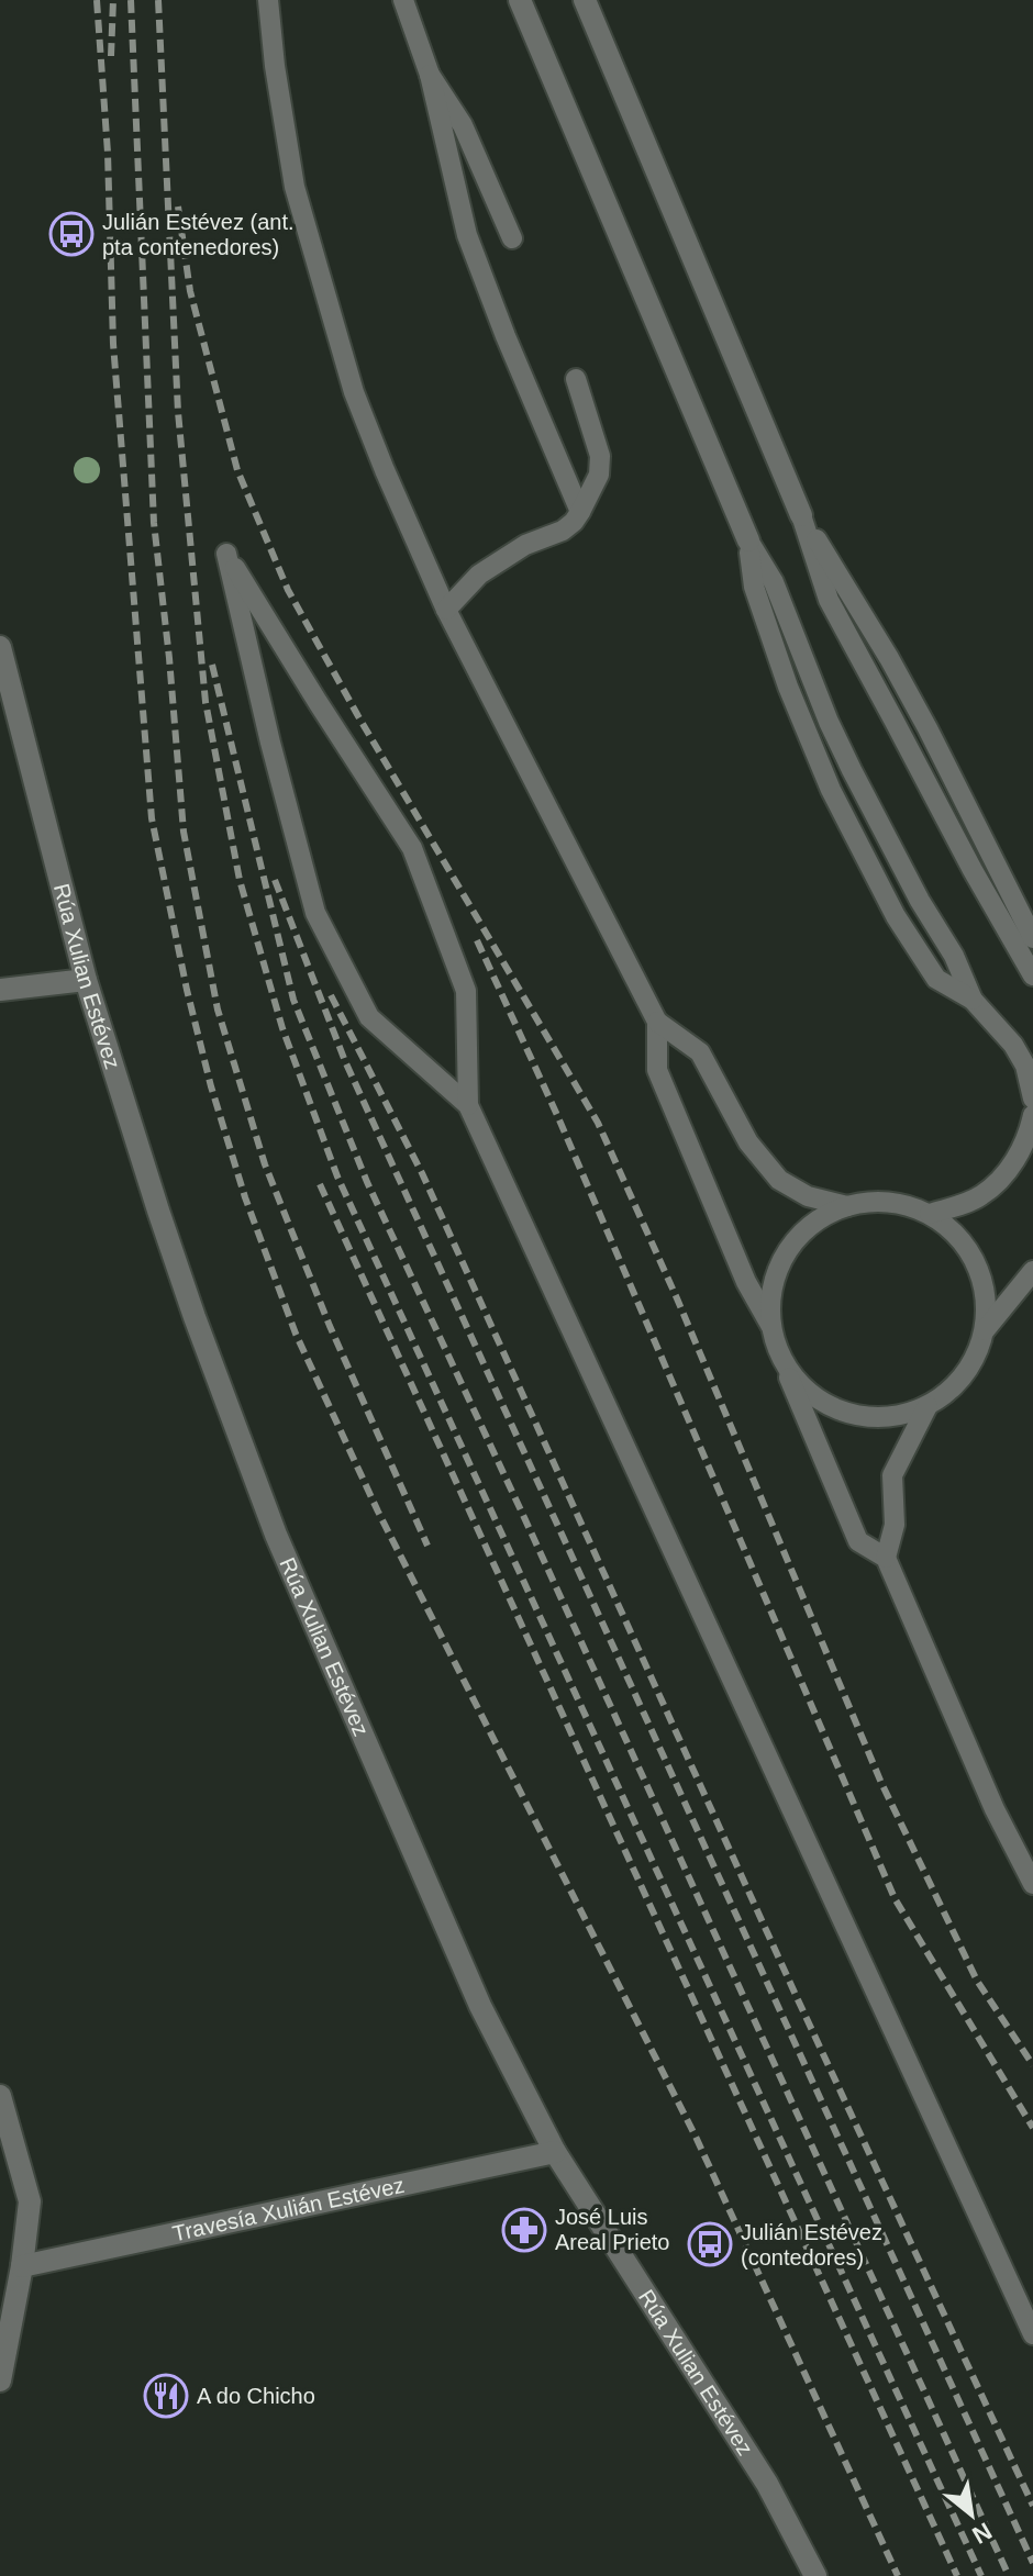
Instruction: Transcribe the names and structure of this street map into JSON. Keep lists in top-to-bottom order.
{
  "streets": {
    "street": ["Rúa Xulian Estévez", "Travesía Xulián Estévez"]
  },
  "crossings": [
    ["Rúa Xulian Estévez", "Travesía Xulián Estévez"]
  ],
  "places": {
    "bus stop": ["Julián Estévez (ant. pta contenedores)", "Julián Estévez (contedores)"],
    "pharmacy": ["José Luis Areal Prieto"],
    "restaurant": ["A do Chicho"]
  },
  "north": "bottom right"
}
